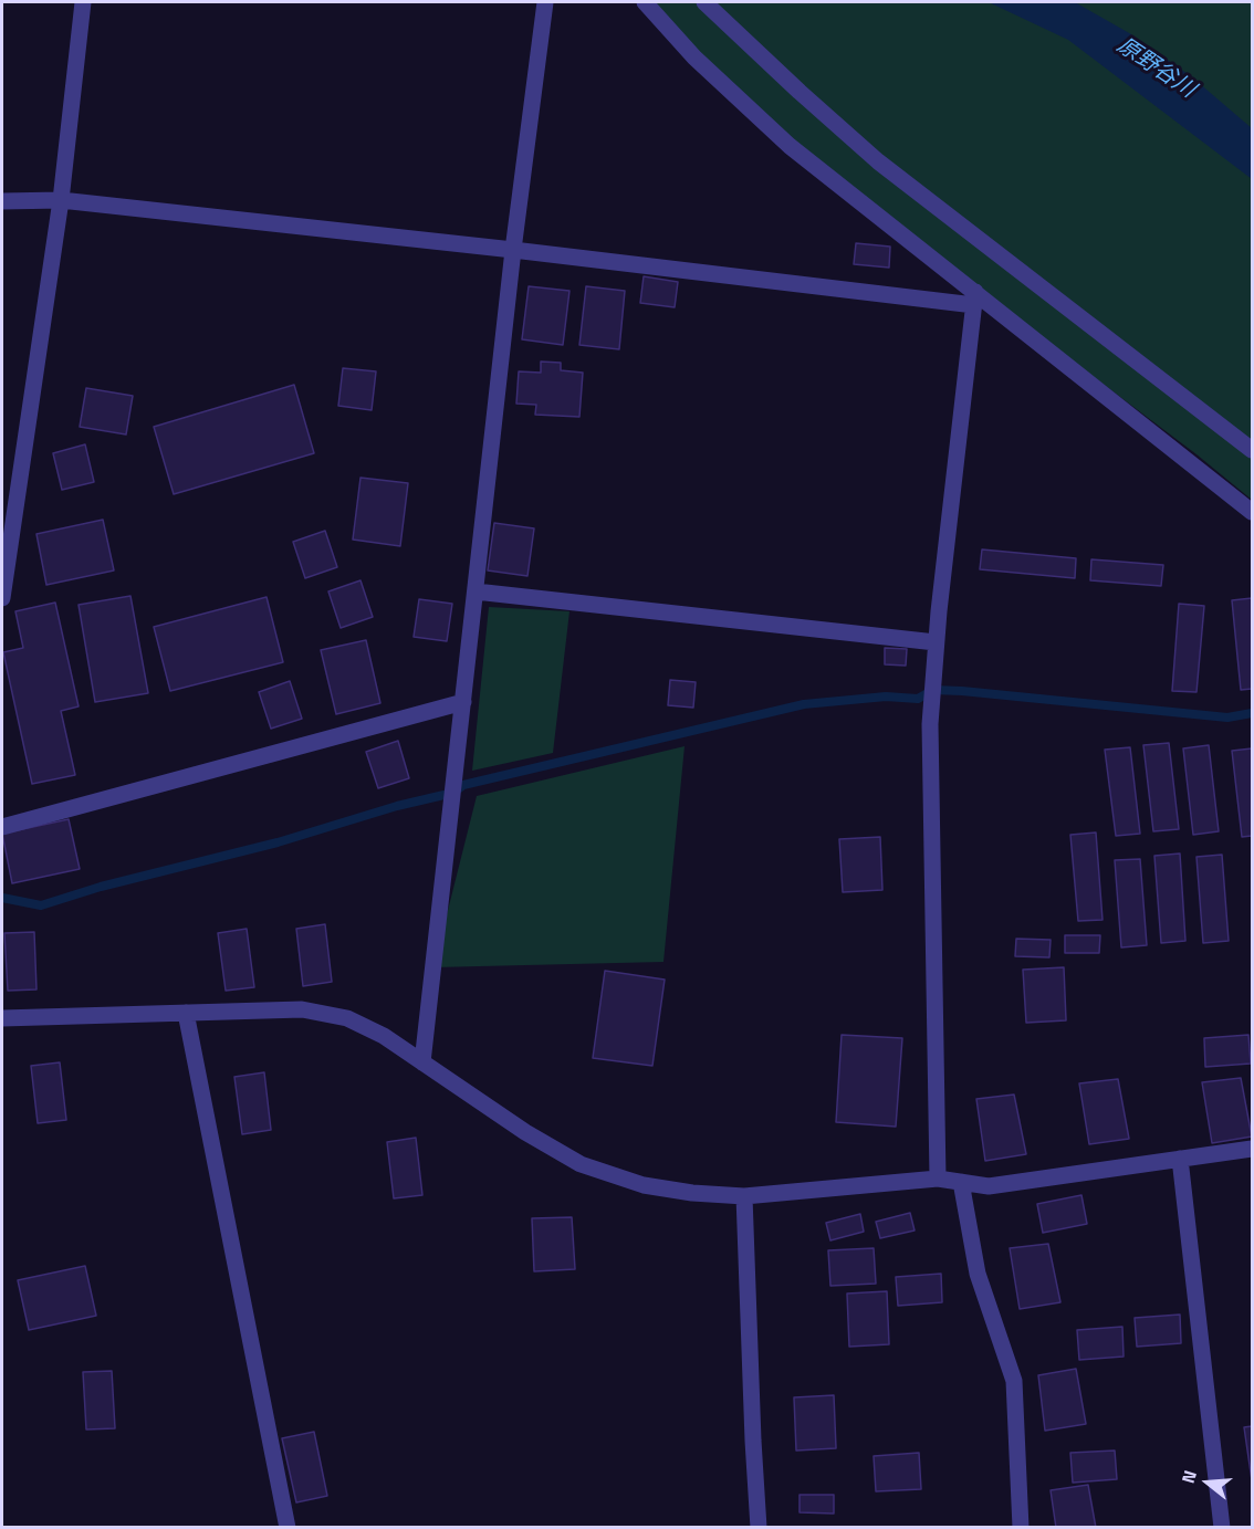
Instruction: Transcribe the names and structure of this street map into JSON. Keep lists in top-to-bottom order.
{
  "water": ["原野谷川"],
  "north": "left"
}
